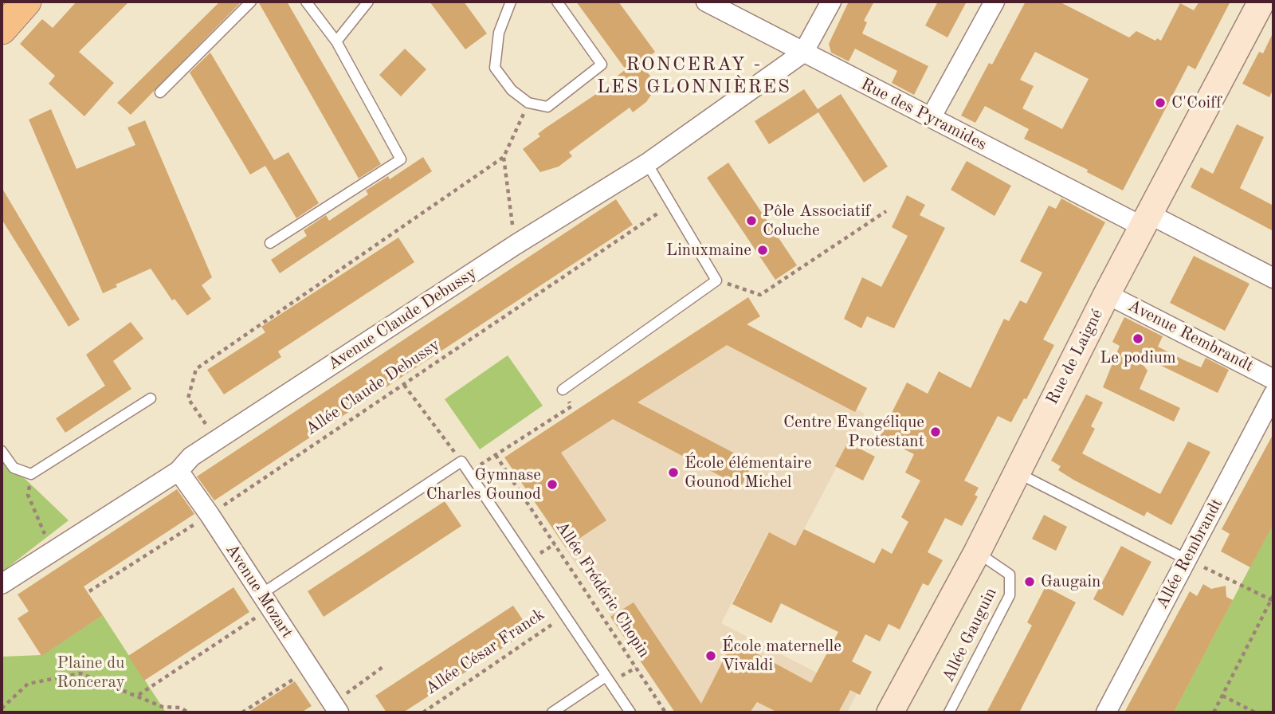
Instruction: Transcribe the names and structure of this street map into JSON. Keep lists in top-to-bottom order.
{
  "streets": {
    "street": [
      "Rue des Pyramides",
      "Avenue Claude Debussy",
      "Avenue Rembrandt",
      "Rue de Laigné",
      "Allée Rembrandt",
      "Avenue Mozart"
    ],
    "lane": ["Allée Gauguin"],
    "path": ["Allée Claude Debussy", "Allée Frédéric Chopin", "Allée César Franck"]
  },
  "crossings": [
    ["Rue des Pyramides", "Avenue Claude Debussy"],
    ["Rue des Pyramides", "Rue de Laigné"],
    ["Avenue Claude Debussy", "Avenue Mozart"],
    ["Avenue Rembrandt", "Rue de Laigné"],
    ["Rue de Laigné", "Allée Gauguin"],
    ["Allée Claude Debussy", "Avenue Mozart"]
  ],
  "districts": ["RONCERAY - LES GLONNIÈRES"],
  "parks": ["Plaine du Ronceray"],
  "places": [
    "C'Coiff",
    "Pôle Associatif Coluche",
    "Linuxmaine",
    "Le podium",
    "Centre Evangélique Protestant",
    "École élémentaire Gounod Michel",
    "Gymnase Charles Gounod",
    "Gaugain",
    "École maternelle Vivaldi"
  ]
}
